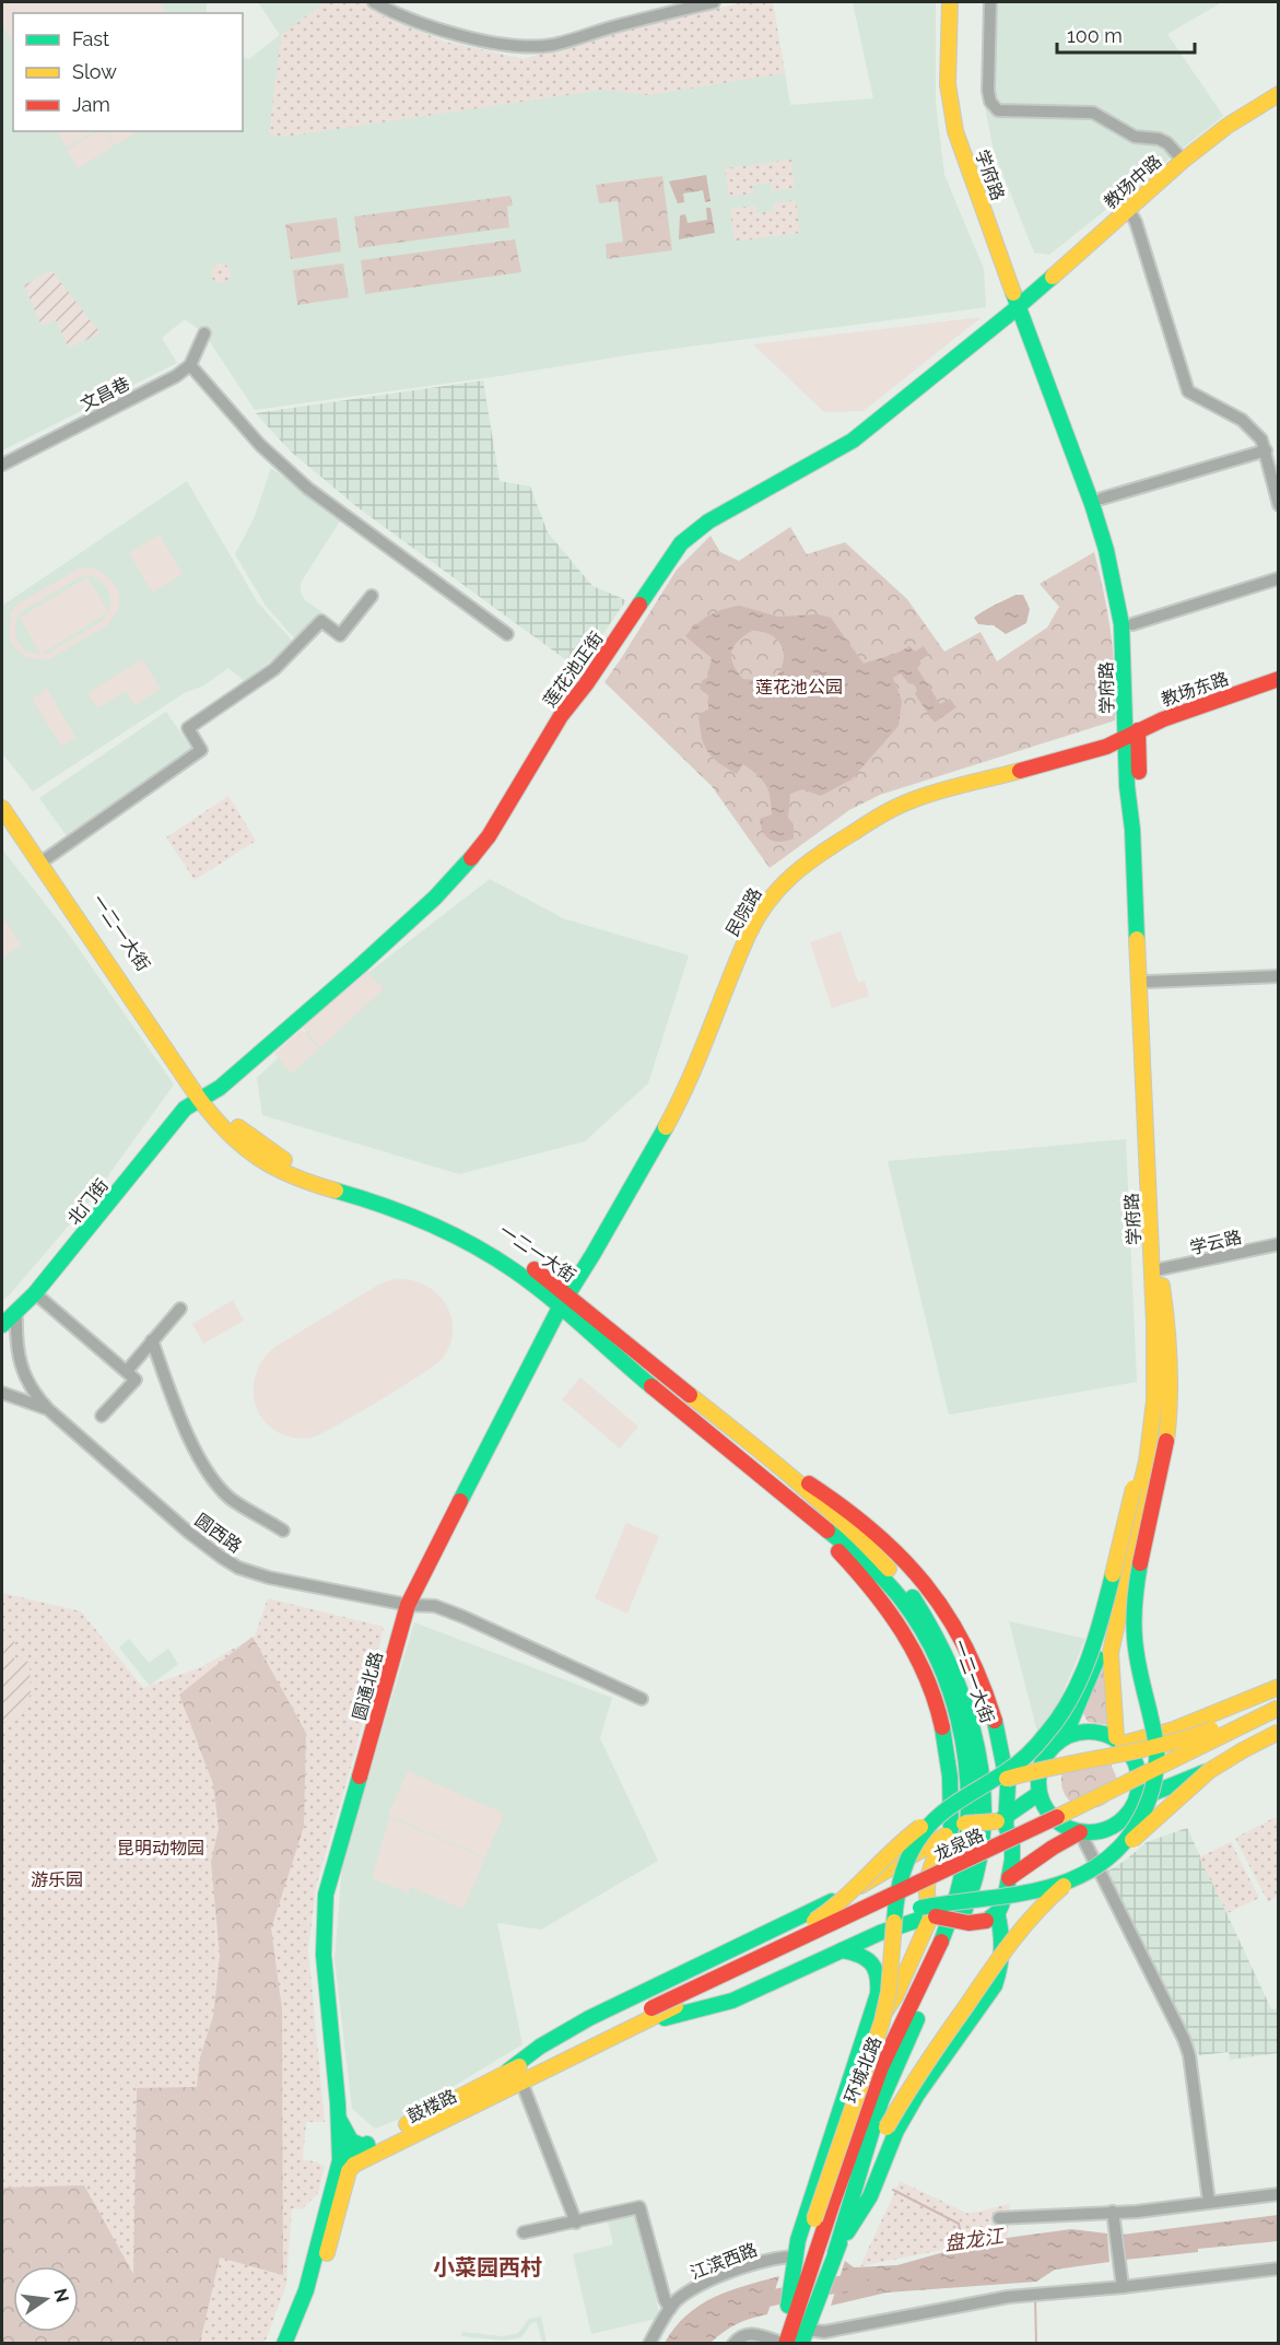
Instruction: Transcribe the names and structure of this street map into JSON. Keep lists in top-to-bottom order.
{
  "streets": {
    "main road": [
      "学府路",
      "教场中路",
      "莲花池正街",
      "教场东路",
      "民院路",
      "一二一大街",
      "北门街",
      "圆通北路",
      "龙泉路",
      "环城北路",
      "鼓楼路"
    ],
    "street": [
      "文昌巷",
      "学云路",
      "圆西路",
      "江滨西路"
    ]
  },
  "crossings": [
    ["学府路", "教场中路"],
    ["学府路", "莲花池正街"],
    ["学府路", "教场东路"],
    ["学府路", "民院路"],
    ["学府路", "学云路"],
    ["教场中路", "莲花池正街"],
    ["莲花池正街", "一二一大街"],
    ["莲花池正街", "北门街"],
    ["教场东路", "民院路"],
    ["民院路", "一二一大街"],
    ["民院路", "圆通北路"],
    ["一二一大街", "北门街"],
    ["一二一大街", "圆通北路"],
    ["一二一大街", "环城北路"],
    ["北门街", "圆西路"],
    ["圆西路", "圆通北路"],
    ["圆通北路", "鼓楼路"],
    ["龙泉路", "鼓楼路"]
  ],
  "districts": ["小菜园西村"],
  "water": ["盘龙江"],
  "parks": ["莲花池公园", "昆明动物园", "游乐园"],
  "legend": ["Fast", "Slow", "Jam"],
  "scale_bar": "100 m",
  "north": "right"
}
